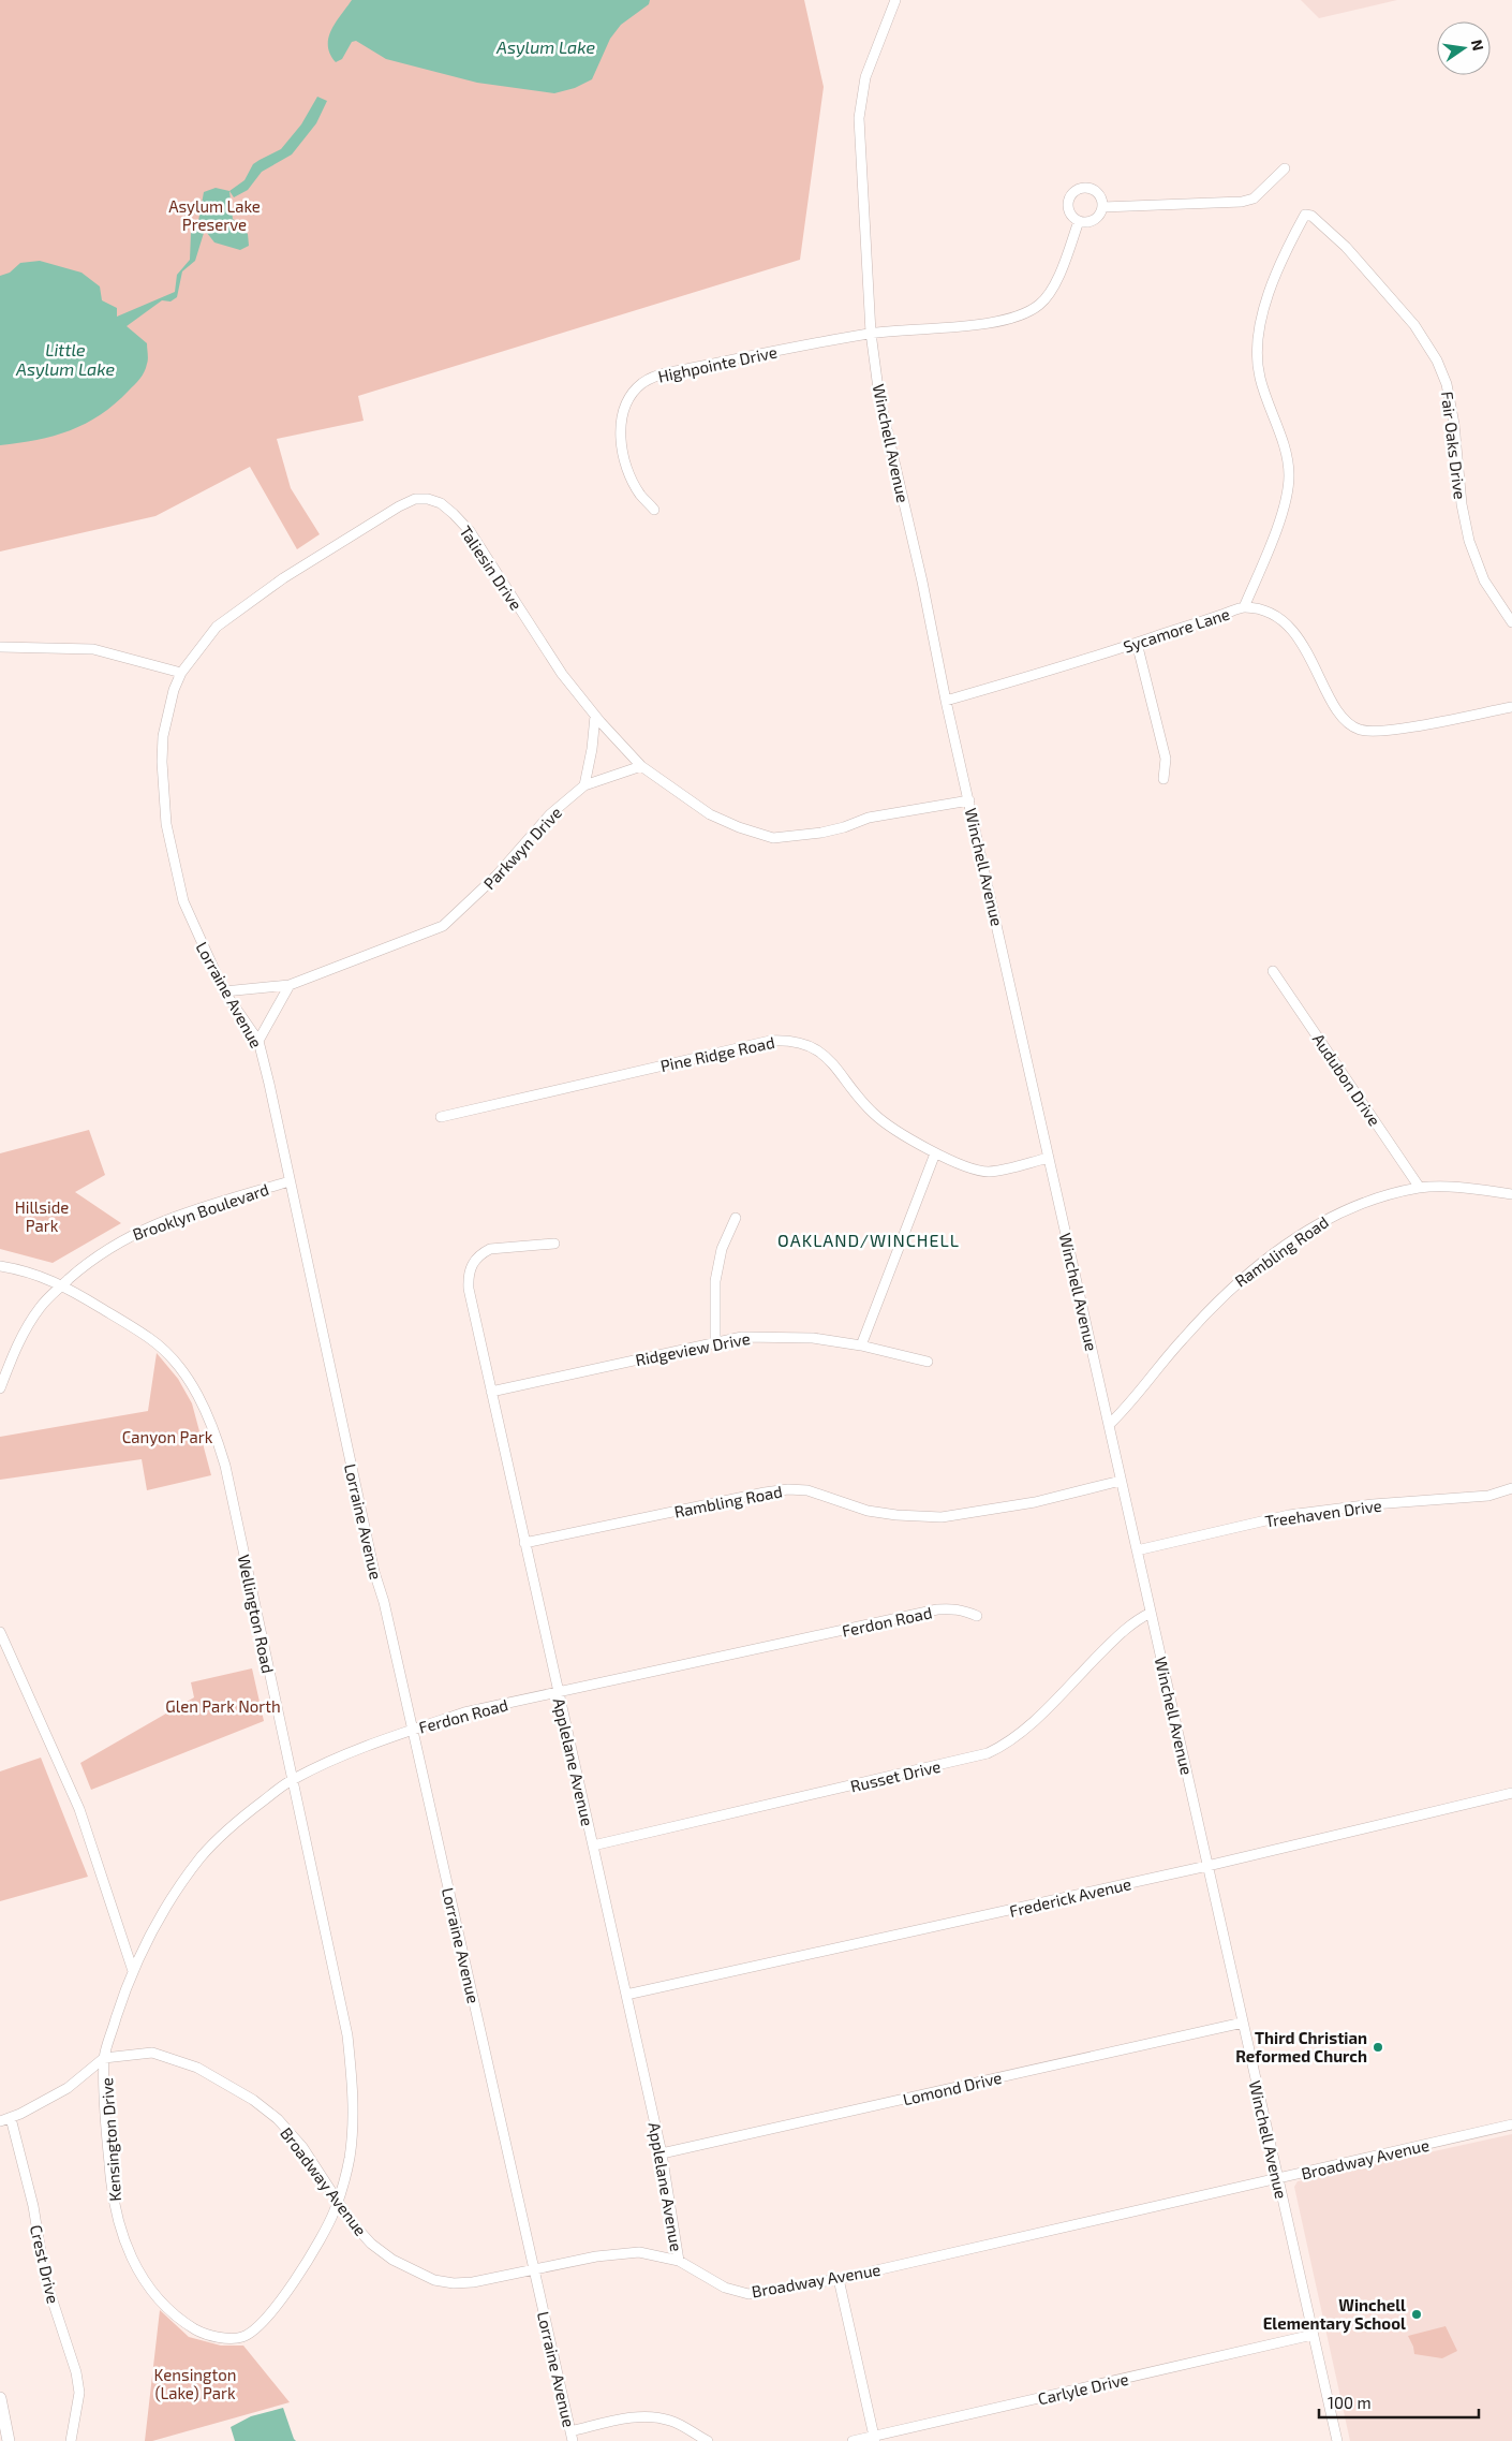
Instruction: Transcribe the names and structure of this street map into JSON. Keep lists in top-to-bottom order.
{
  "streets": {
    "street": [
      "Highpointe Drive",
      "Winchell Avenue",
      "Fair Oaks Drive",
      "Taliesin Drive",
      "Sycamore Lane",
      "Parkwyn Drive",
      "Lorraine Avenue",
      "Pine Ridge Road",
      "Audubon Drive",
      "Brooklyn Boulevard",
      "Rambling Road",
      "Ridgeview Drive",
      "Treehaven Drive",
      "Wellington Road",
      "Ferdon Road",
      "Applelane Avenue",
      "Russet Drive",
      "Frederick Avenue",
      "Lomond Drive",
      "Kensington Drive",
      "Broadway Avenue",
      "Crest Drive",
      "Carlyle Drive"
    ]
  },
  "crossings": [
    ["Highpointe Drive", "Winchell Avenue"],
    ["Winchell Avenue", "Sycamore Lane"],
    ["Winchell Avenue", "Pine Ridge Road"],
    ["Winchell Avenue", "Rambling Road"],
    ["Winchell Avenue", "Treehaven Drive"],
    ["Winchell Avenue", "Russet Drive"],
    ["Winchell Avenue", "Frederick Avenue"],
    ["Winchell Avenue", "Lomond Drive"],
    ["Winchell Avenue", "Broadway Avenue"],
    ["Winchell Avenue", "Carlyle Drive"],
    ["Fair Oaks Drive", "Sycamore Lane"],
    ["Taliesin Drive", "Parkwyn Drive"],
    ["Taliesin Drive", "Lorraine Avenue"],
    ["Parkwyn Drive", "Lorraine Avenue"],
    ["Lorraine Avenue", "Brooklyn Boulevard"],
    ["Lorraine Avenue", "Ferdon Road"],
    ["Lorraine Avenue", "Broadway Avenue"],
    ["Audubon Drive", "Rambling Road"],
    ["Brooklyn Boulevard", "Wellington Road"],
    ["Rambling Road", "Applelane Avenue"],
    ["Ridgeview Drive", "Applelane Avenue"],
    ["Wellington Road", "Ferdon Road"],
    ["Wellington Road", "Kensington Drive"],
    ["Wellington Road", "Broadway Avenue"],
    ["Ferdon Road", "Applelane Avenue"],
    ["Ferdon Road", "Kensington Drive"],
    ["Ferdon Road", "Broadway Avenue"],
    ["Applelane Avenue", "Russet Drive"],
    ["Applelane Avenue", "Frederick Avenue"],
    ["Applelane Avenue", "Lomond Drive"],
    ["Applelane Avenue", "Broadway Avenue"],
    ["Kensington Drive", "Broadway Avenue"]
  ],
  "districts": ["OAKLAND/WINCHELL"],
  "water": ["Asylum Lake", "Little Asylum Lake"],
  "parks": [
    "Asylum Lake Preserve",
    "Hillside Park",
    "Canyon Park",
    "Glen Park North",
    "Kensington (Lake) Park"
  ],
  "places": ["Third Christian Reformed Church", "Winchell Elementary School"],
  "scale_bar": "100 m",
  "north": "right"
}
